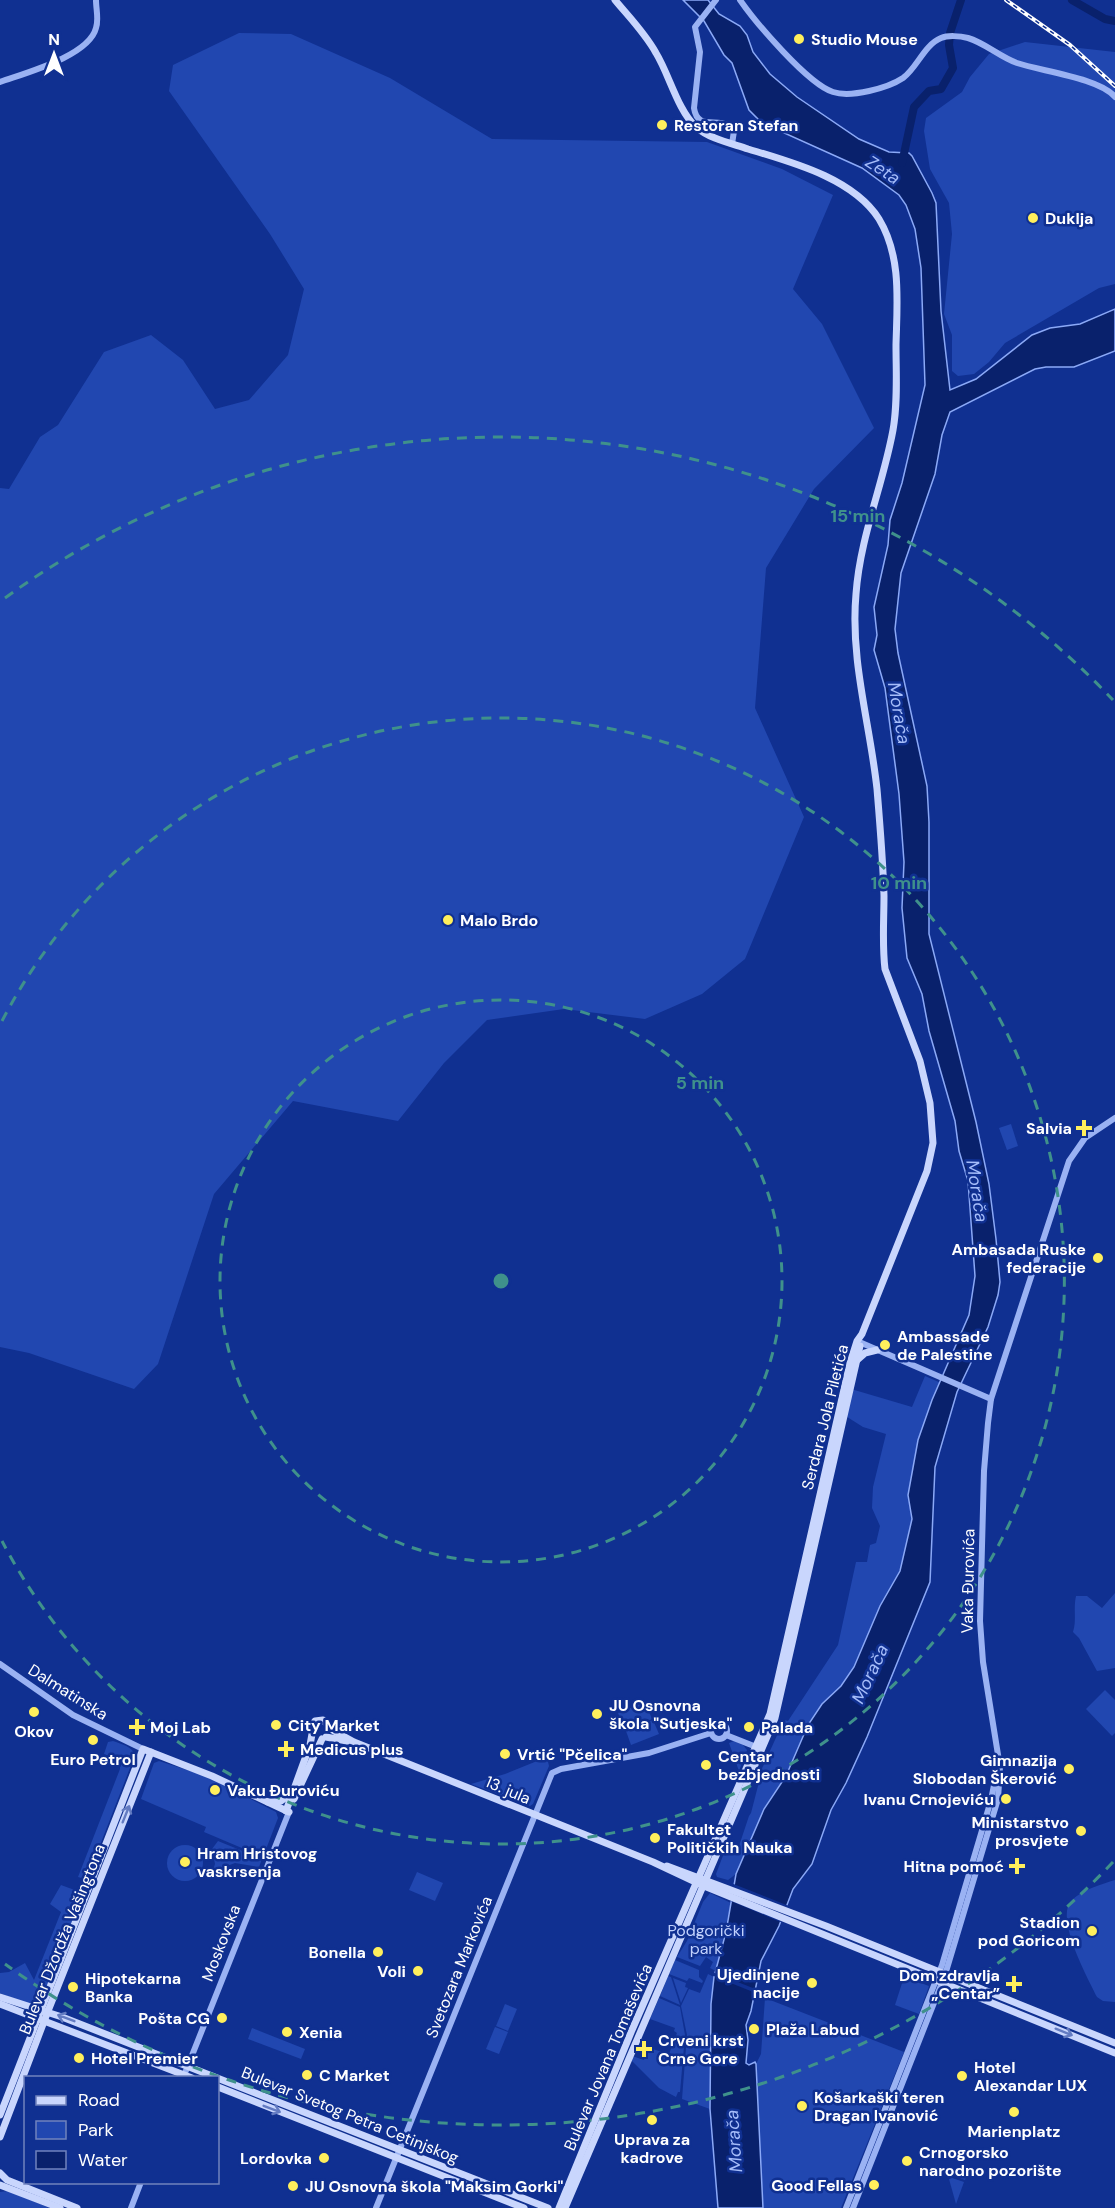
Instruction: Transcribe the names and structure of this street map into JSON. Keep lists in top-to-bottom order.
{
  "streets": {
    "main road": [
      "Serdara Jola Piletića",
      "Dalmatinska",
      "13. jula",
      "Bulevar Džordža Vašingtona",
      "Moskovska",
      "Bulevar Jovana Tomaševića",
      "Bulevar Svetog Petra Cetinjskog"
    ],
    "street": ["Vaka Đurovića", "Svetozara Markovića"]
  },
  "crossings": [
    ["Serdara Jola Piletića", "13. jula"],
    ["Serdara Jola Piletića", "Bulevar Jovana Tomaševića"],
    ["Vaka Đurovića", "13. jula"],
    ["Dalmatinska", "Bulevar Džordža Vašingtona"],
    ["Dalmatinska", "Moskovska"],
    ["13. jula", "Svetozara Markovića"],
    ["13. jula", "Bulevar Jovana Tomaševića"],
    ["Bulevar Džordža Vašingtona", "Bulevar Svetog Petra Cetinjskog"],
    ["Moskovska", "Bulevar Svetog Petra Cetinjskog"],
    ["Svetozara Markovića", "Bulevar Svetog Petra Cetinjskog"]
  ],
  "water": ["Zeta", "Morača"],
  "parks": ["Podgorički park"],
  "places": {
    "other": [
      "Studio Mouse",
      "Restoran Stefan",
      "Duklja",
      "Malo Brdo",
      "Ambasada Ruske federacije",
      "Ambassade de Palestine",
      "Okov",
      "JU Osnovna škola \"Sutjeska\"",
      "City Market",
      "Palada",
      "Euro Petrol",
      "Vrtić \"Pčelica\"",
      "Centar bezbjednosti",
      "Gimnazija Slobodan Škerović",
      "Vaku Đuroviću",
      "Ivanu Crnojeviću",
      "Ministarstvo prosvjete",
      "Fakultet Političkih Nauka",
      "Hram Hristovog vaskrsenja",
      "Stadion pod Goricom",
      "Bonella",
      "Voli",
      "Ujedinjene nacije",
      "Hipotekarna Banka",
      "Pošta CG",
      "Plaža Labud",
      "Xenia",
      "Hotel Premier",
      "C Market",
      "Hotel Alexandar LUX",
      "Košarkaški teren Dragan Ivanović",
      "Marienplatz",
      "Uprava za kadrove",
      "Lordovka",
      "Crnogorsko narodno pozorište",
      "Good Fellas",
      "JU Osnovna škola \"Maksim Gorki\""
    ],
    "health": [
      "Salvia",
      "Moj Lab",
      "Medicus plus",
      "Hitna pomoć",
      "Dom zdravlja „Centar”",
      "Crveni krst Crne Gore"
    ]
  },
  "legend": ["Road", "Park", "Water"],
  "north": "top",
  "rings": ["15 min", "10 min", "5 min"]
}
